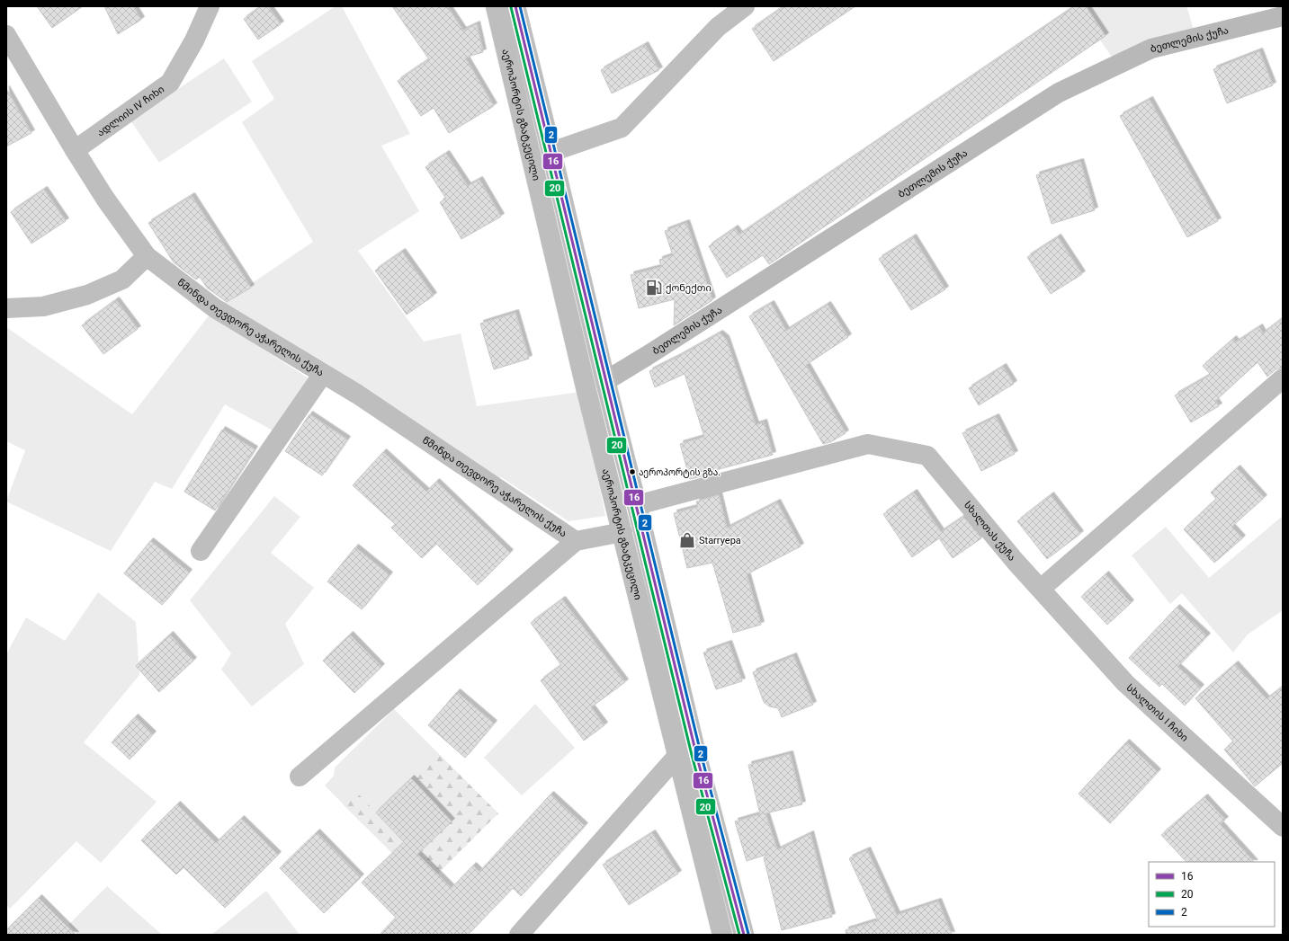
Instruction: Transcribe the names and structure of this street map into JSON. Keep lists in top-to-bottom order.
{
  "streets": {
    "main road": [
      "ადლიის IV ჩიხი",
      "აეროპორტის გზატკეცილი",
      "წმინდა თევდორე აჭარელის ქუჩა",
      "სხალთას ქუჩა",
      "სხალთის I ჩიხი"
    ],
    "street": ["ბეთლემის ქუჩა"]
  },
  "crossings": [
    ["ბეთლემის ქუჩა", "აეროპორტის გზატკეცილი"],
    ["ადლიის IV ჩიხი", "წმინდა თევდორე აჭარელის ქუჩა"],
    ["აეროპორტის გზატკეცილი", "წმინდა თევდორე აჭარელის ქუჩა"],
    ["აეროპორტის გზატკეცილი", "სხალთას ქუჩა"],
    ["სხალთას ქუჩა", "სხალთის I ჩიხი"]
  ],
  "places": {
    "fuel station": ["ქონექთი"],
    "other": ["აეროპორტის გზა."],
    "shop": ["Starryepa"]
  },
  "lines": ["transit line 16", "transit line 2", "transit line 20"],
  "legend": ["16", "20", "2"]
}
